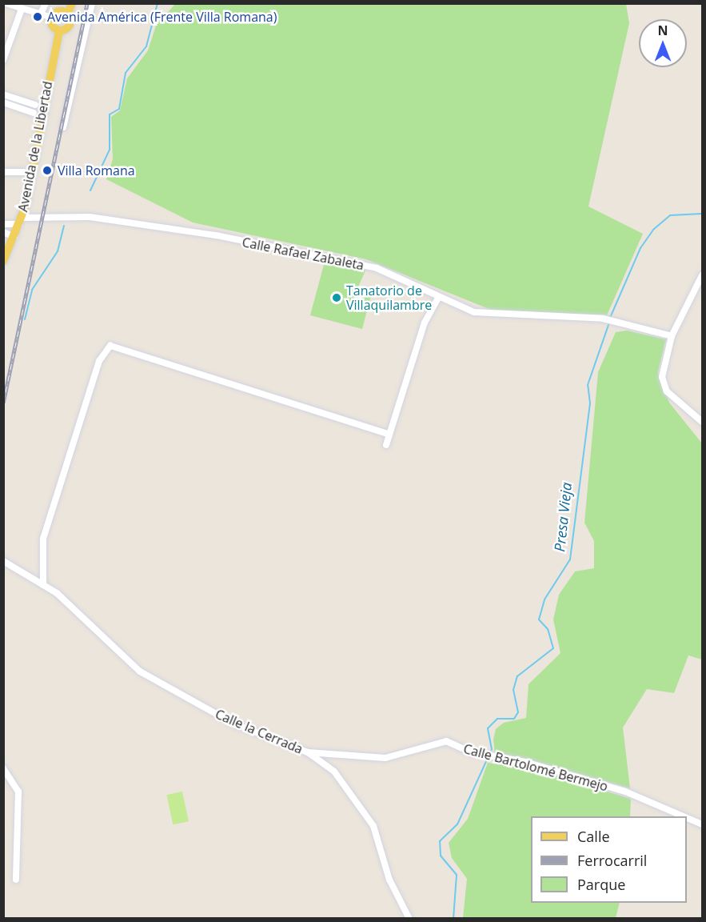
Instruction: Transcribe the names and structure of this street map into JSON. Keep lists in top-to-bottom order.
{
  "streets": {
    "main road": ["Avenida de la Libertad"],
    "street": ["Calle Rafael Zabaleta", "Calle la Cerrada", "Calle Bartolomé Bermejo"]
  },
  "crossings": [
    ["Avenida de la Libertad", "Calle Rafael Zabaleta"],
    ["Calle la Cerrada", "Calle Bartolomé Bermejo"]
  ],
  "water": ["Presa Vieja"],
  "places": ["Avenida América (Frente Villa Romana)", "Villa Romana", "Tanatorio de Villaquilambre"],
  "legend": ["Calle", "Ferrocarril", "Parque"],
  "north": "top"
}
